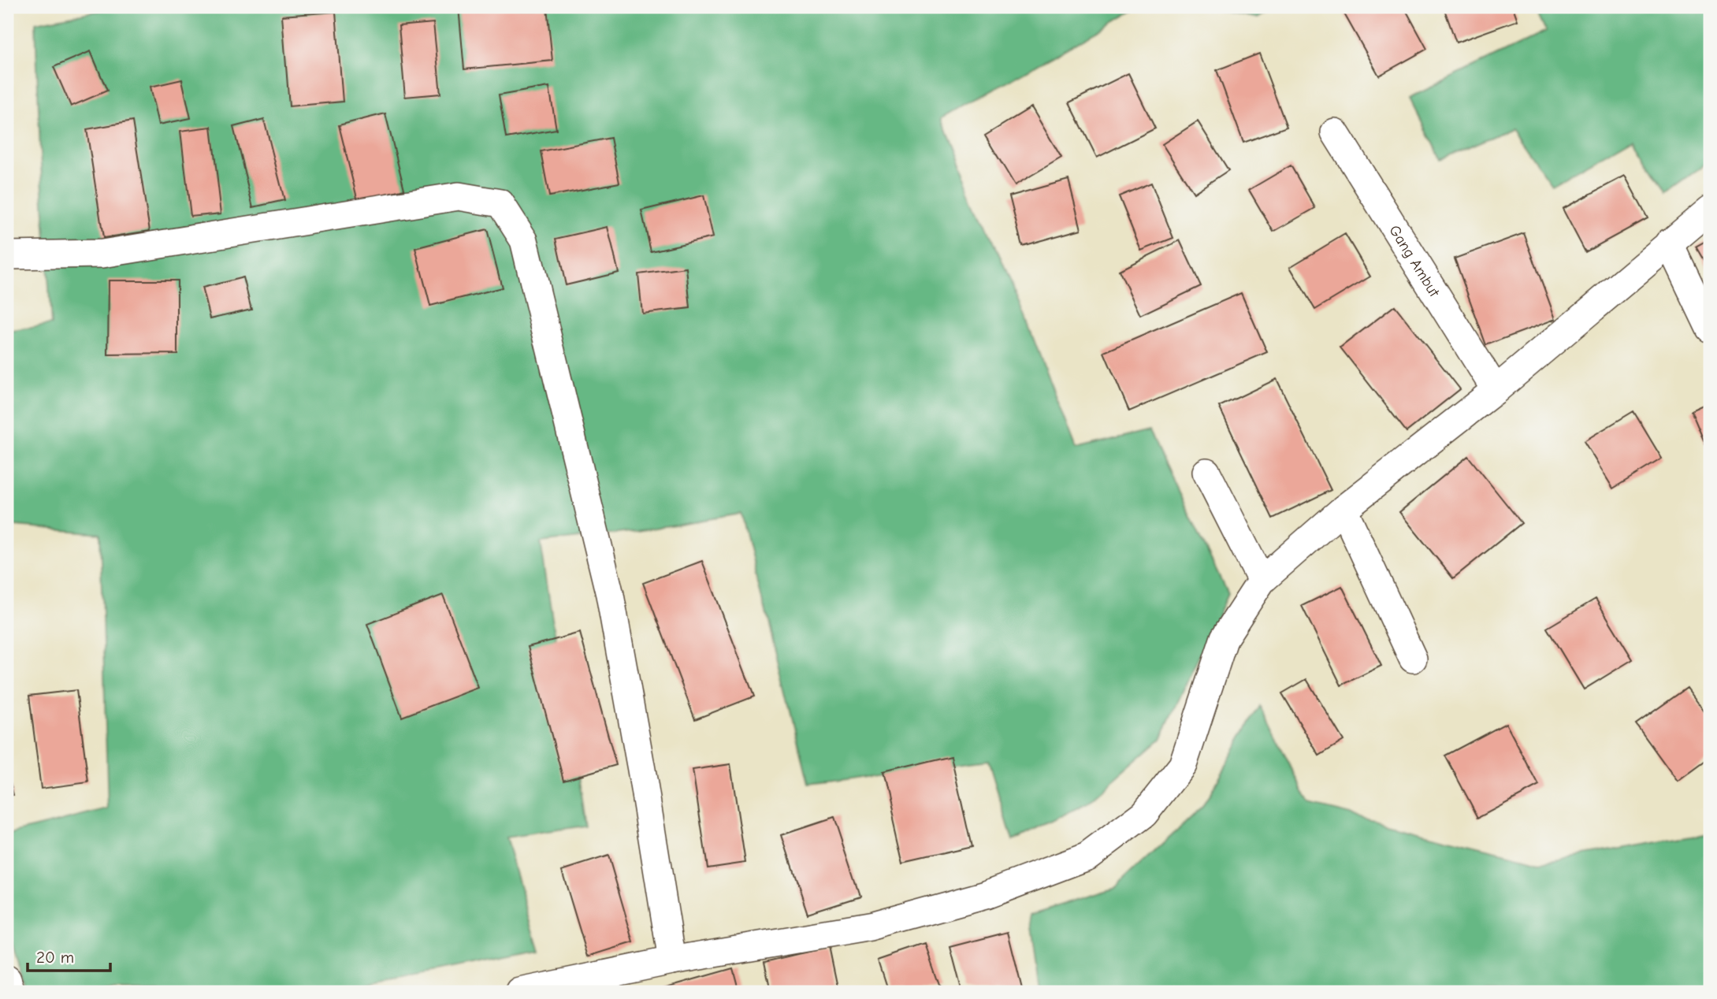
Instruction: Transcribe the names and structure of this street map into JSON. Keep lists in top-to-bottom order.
{
  "streets": {
    "street": ["Gang Ambut"]
  },
  "scale_bar": "20 m"
}
